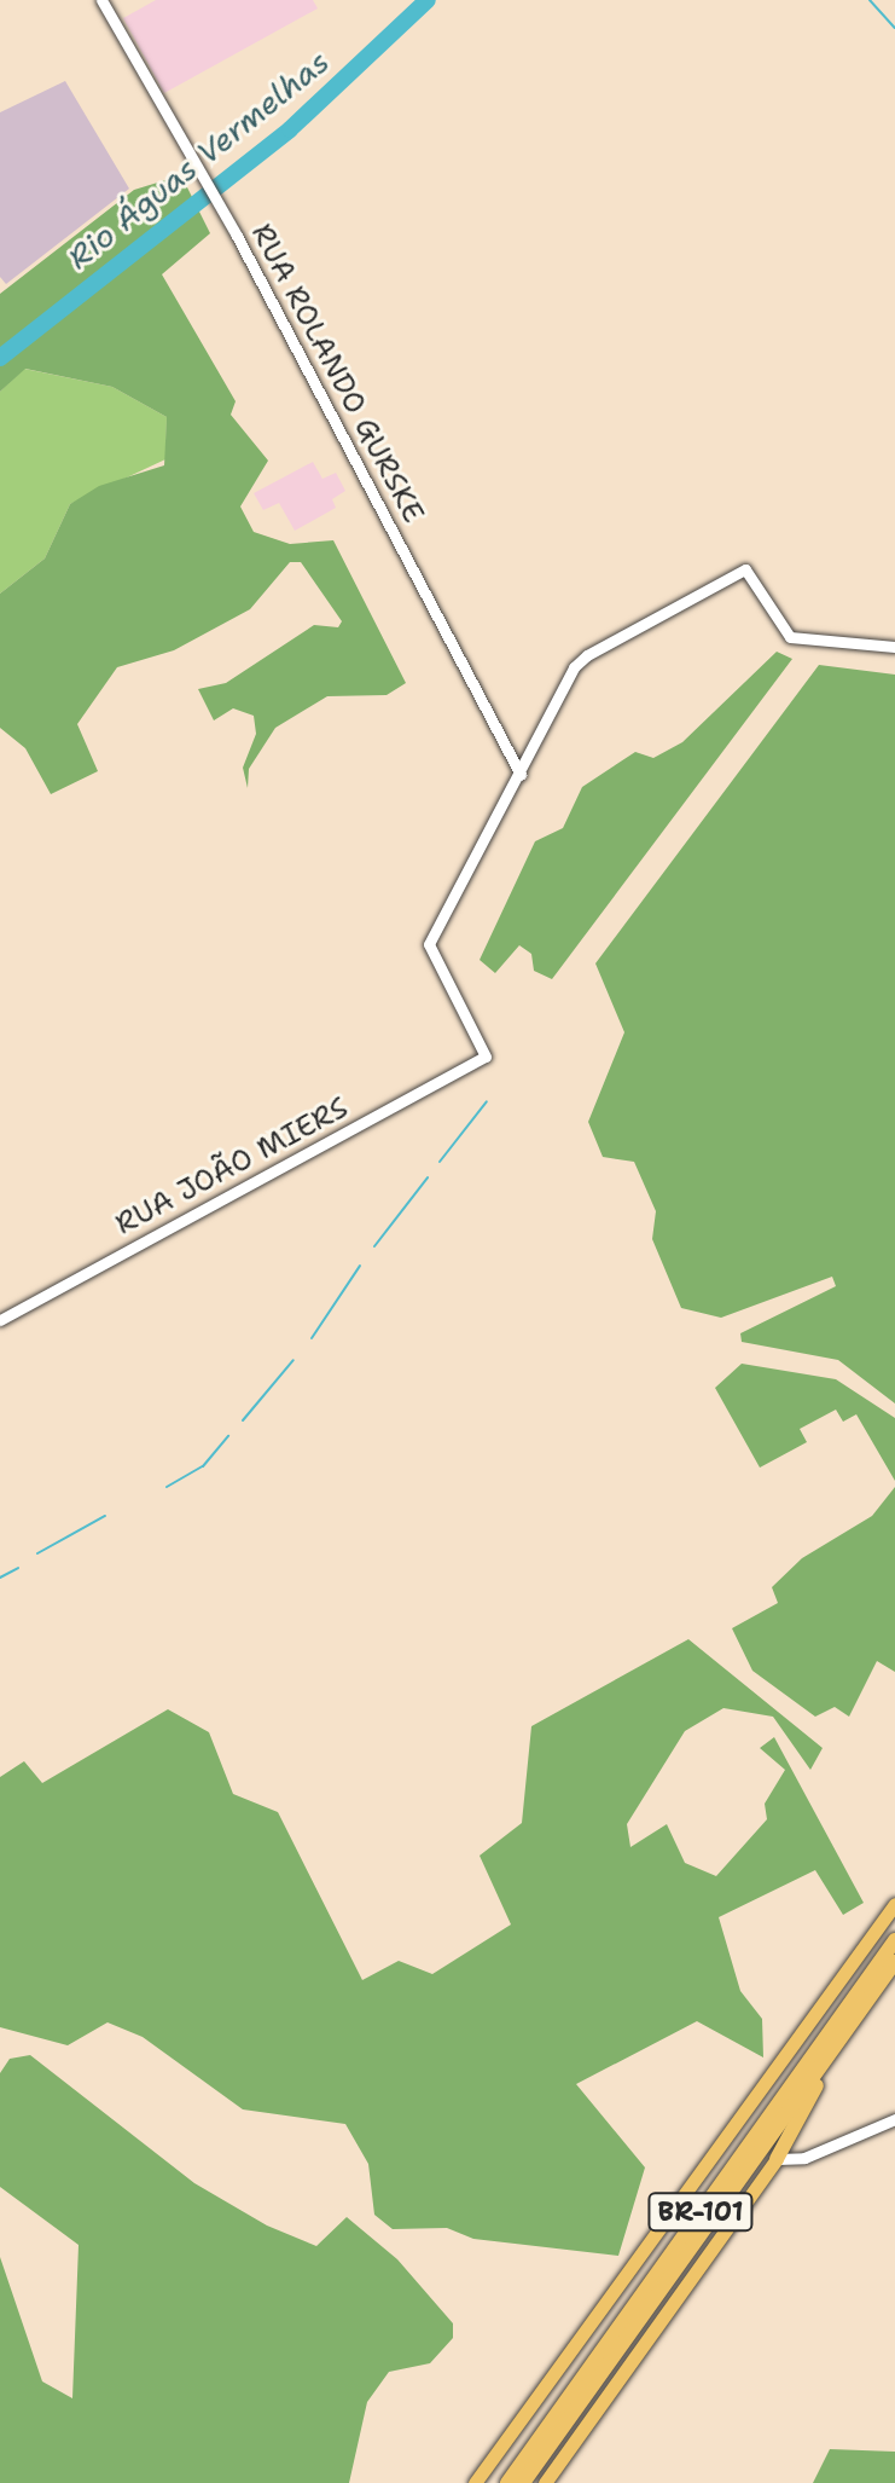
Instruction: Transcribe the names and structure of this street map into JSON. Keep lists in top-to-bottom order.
{
  "streets": {
    "highway": ["BR-101"],
    "street": ["RUA ROLANDO GURSKE", "RUA JOÃO MIERS"]
  },
  "crossings": [
    ["RUA ROLANDO GURSKE", "RUA JOÃO MIERS"]
  ],
  "water": ["Rio Águas Vermelhas"]
}
